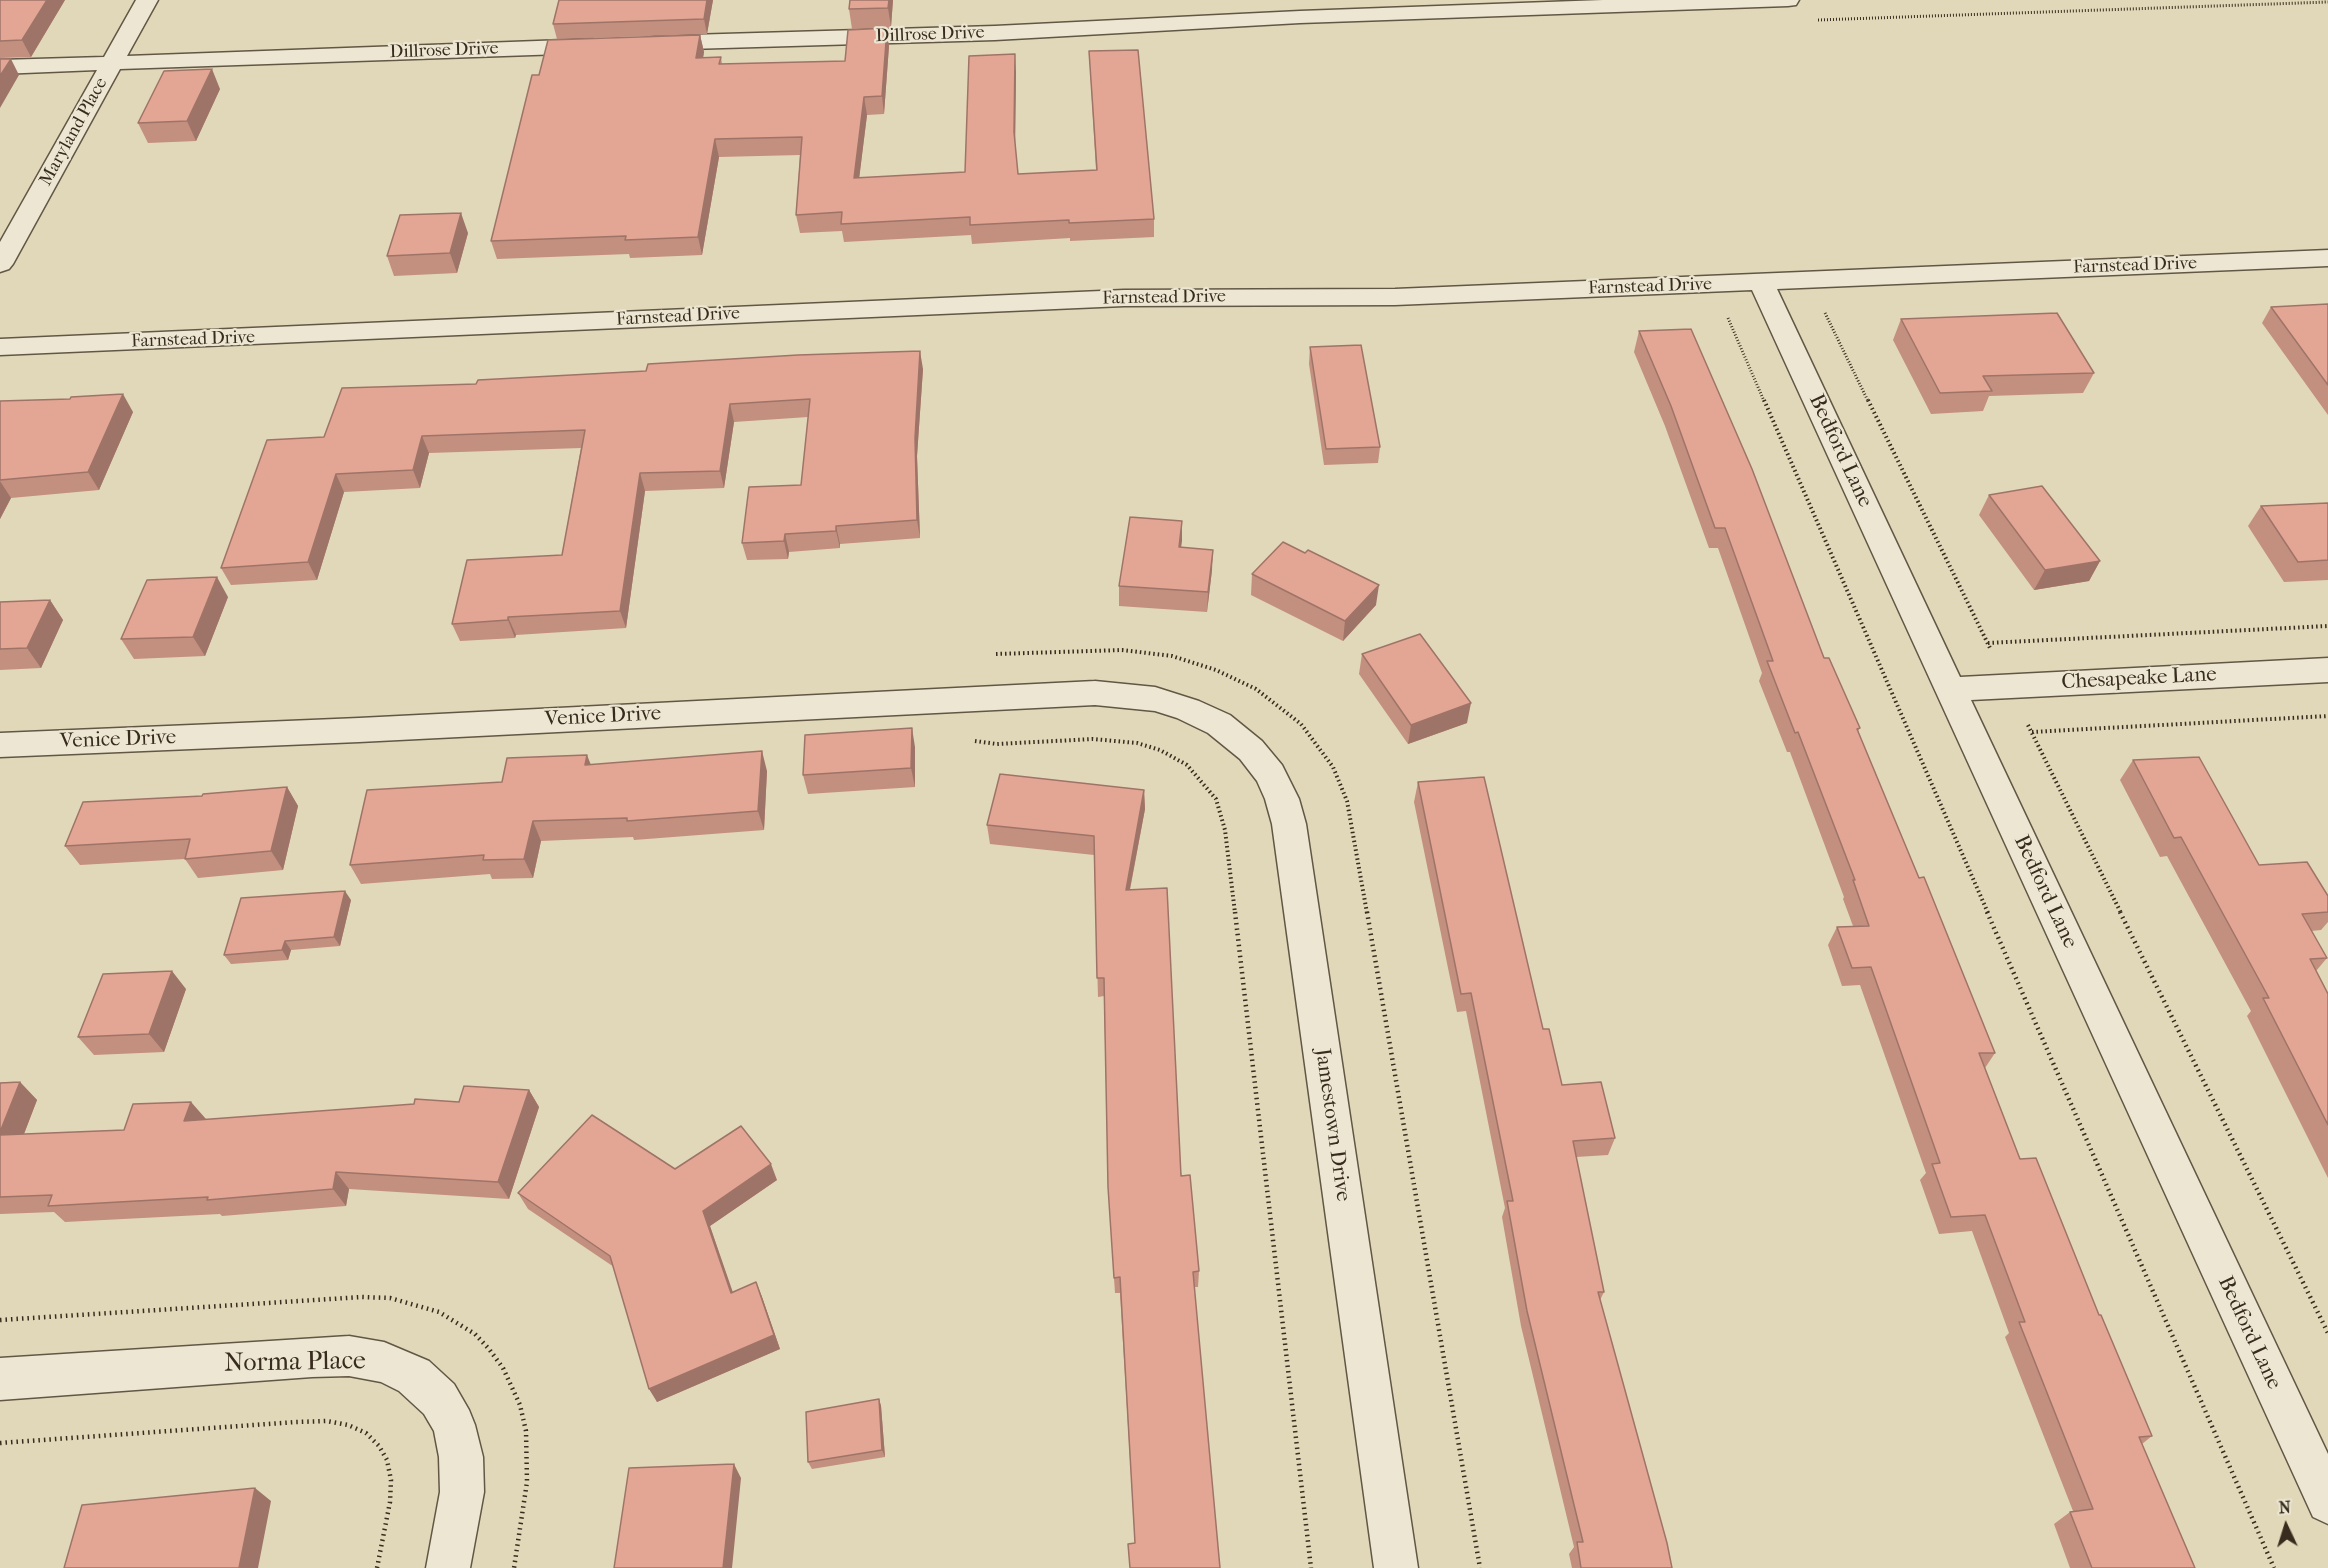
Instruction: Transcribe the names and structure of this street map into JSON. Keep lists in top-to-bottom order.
{
  "streets": {
    "street": [
      "Dillrose Drive",
      "Maryland Place",
      "Farnstead Drive",
      "Bedford Lane",
      "Chesapeake Lane",
      "Venice Drive",
      "Jamestown Drive",
      "Norma Place"
    ]
  },
  "crossings": [
    ["Dillrose Drive", "Maryland Place"],
    ["Farnstead Drive", "Bedford Lane"],
    ["Bedford Lane", "Chesapeake Lane"],
    ["Venice Drive", "Jamestown Drive"]
  ],
  "north": "top"
}
